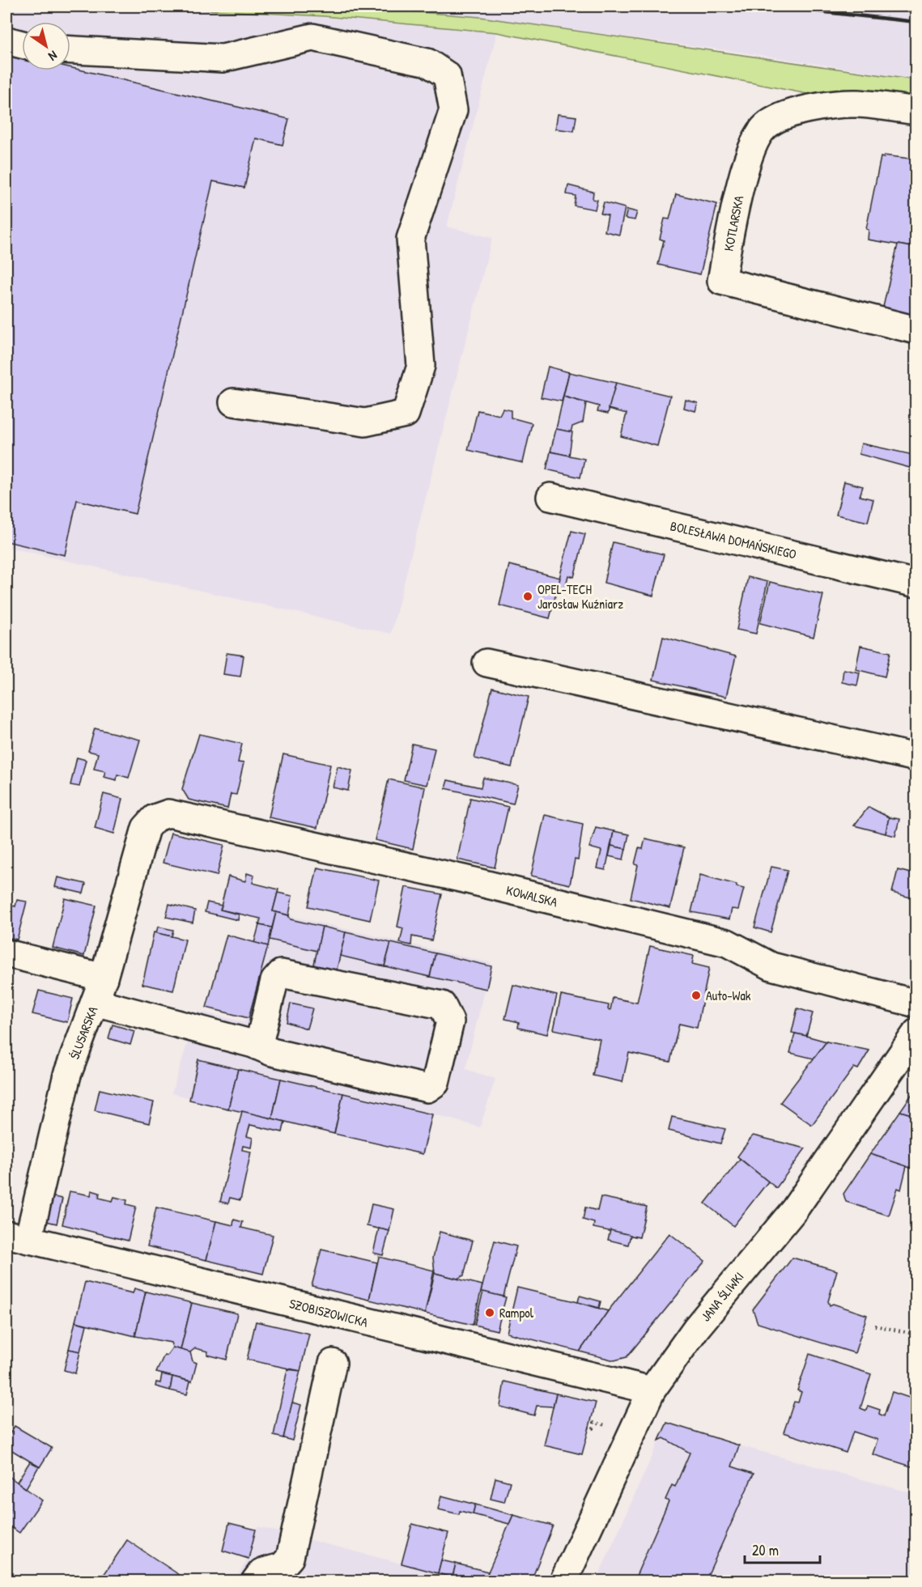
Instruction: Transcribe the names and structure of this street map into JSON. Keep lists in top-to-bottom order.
{
  "streets": {
    "street": [
      "KOTLARSKA",
      "BOLESŁAWA DOMAŃSKIEGO",
      "KOWALSKA",
      "ŚLUSARSKA",
      "JANA ŚLIWKI",
      "SZOBISZOWICKA"
    ]
  },
  "crossings": [
    ["KOWALSKA", "ŚLUSARSKA"],
    ["ŚLUSARSKA", "SZOBISZOWICKA"],
    ["JANA ŚLIWKI", "SZOBISZOWICKA"]
  ],
  "places": ["OPEL-TECH Jarosław Kuźniarz", "Auto-Wak", "Rampol"],
  "scale_bar": "20 m",
  "north": "bottom right"
}
